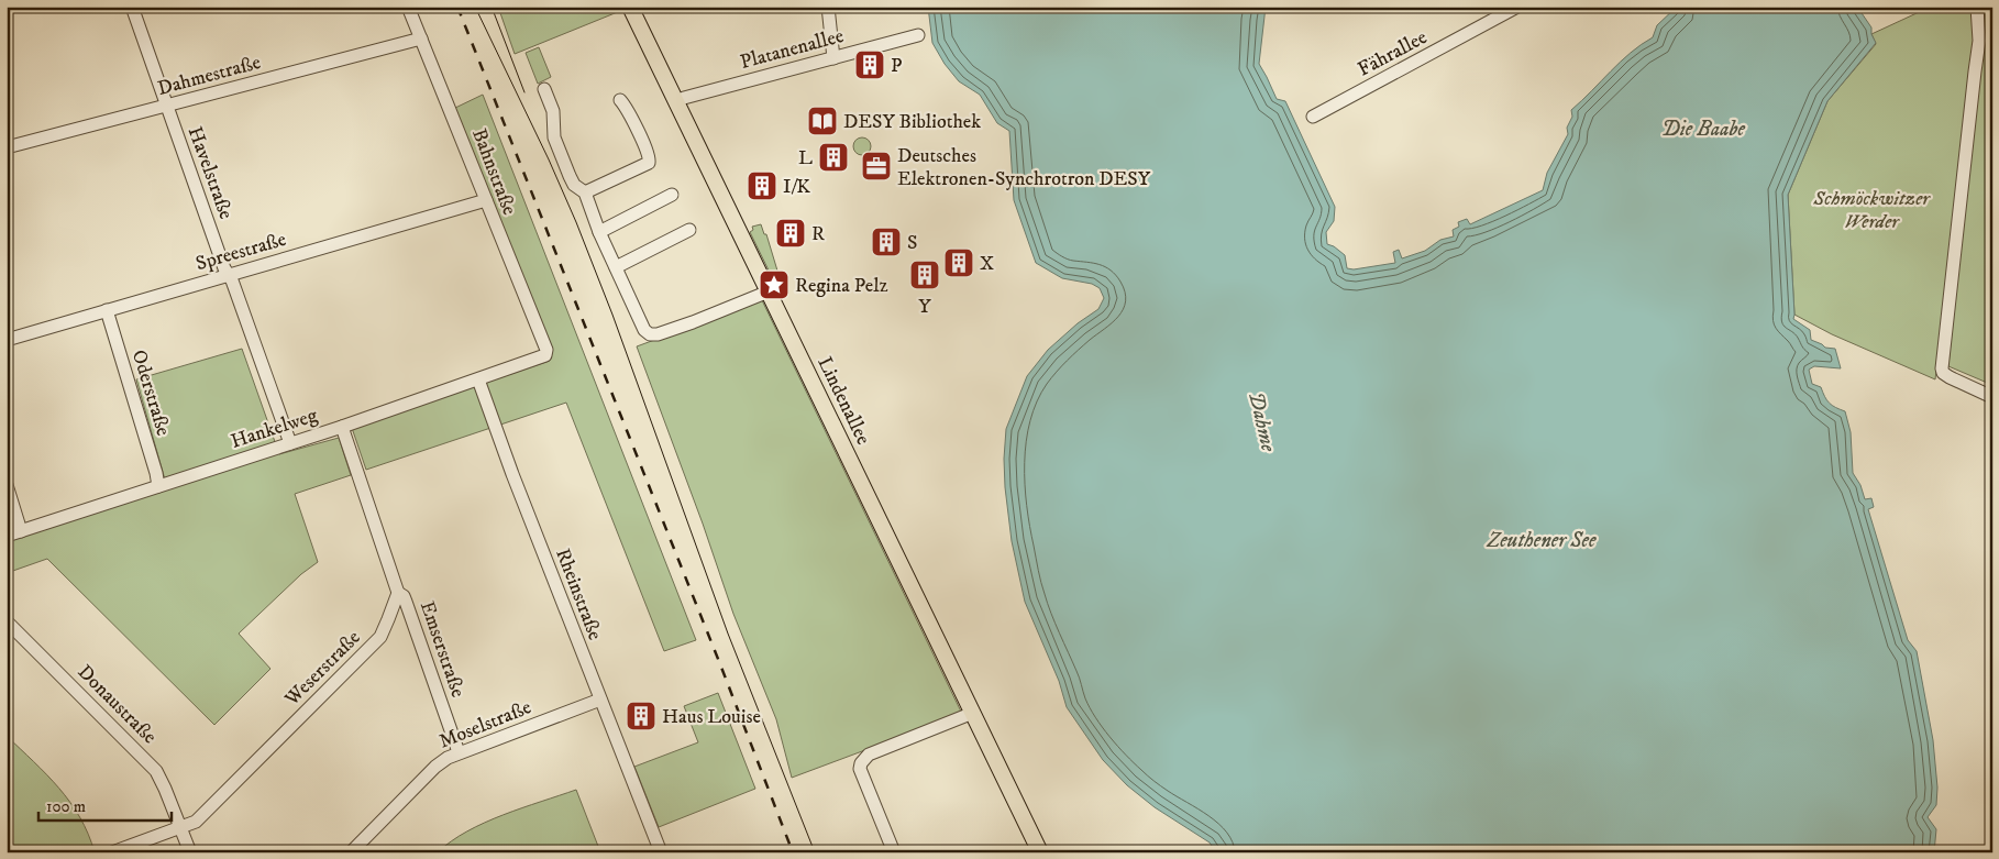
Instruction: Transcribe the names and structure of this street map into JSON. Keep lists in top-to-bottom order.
{
  "streets": {
    "main road": ["Lindenallee"],
    "street": [
      "Platanenallee",
      "Fährallee",
      "Dahmestraße",
      "Bahnstraße",
      "Havelstraße",
      "Spreestraße",
      "Oderstraße",
      "Hankelweg",
      "Rheinstraße",
      "Emserstraße",
      "Weserstraße",
      "Donaustraße",
      "Moselstraße"
    ]
  },
  "crossings": [
    ["Platanenallee", "Lindenallee"],
    ["Dahmestraße", "Bahnstraße"],
    ["Dahmestraße", "Havelstraße"],
    ["Bahnstraße", "Spreestraße"],
    ["Bahnstraße", "Hankelweg"],
    ["Havelstraße", "Spreestraße"],
    ["Havelstraße", "Hankelweg"],
    ["Spreestraße", "Oderstraße"],
    ["Oderstraße", "Hankelweg"],
    ["Hankelweg", "Rheinstraße"],
    ["Rheinstraße", "Moselstraße"],
    ["Emserstraße", "Weserstraße"],
    ["Emserstraße", "Moselstraße"],
    ["Weserstraße", "Donaustraße"]
  ],
  "water": ["Die Baabe", "Dahme", "Zeuthener See"],
  "parks": ["Schmöckwitzer Werder"],
  "places": {
    "building": [
      "P",
      "L",
      "I/K",
      "R",
      "S",
      "X",
      "Y",
      "Haus Louise"
    ],
    "library": ["DESY Bibliothek"],
    "office": ["Deutsches Elektronen-Synchrotron DESY"],
    "place": ["Regina Pelz"]
  },
  "scale_bar": "100 m"
}
